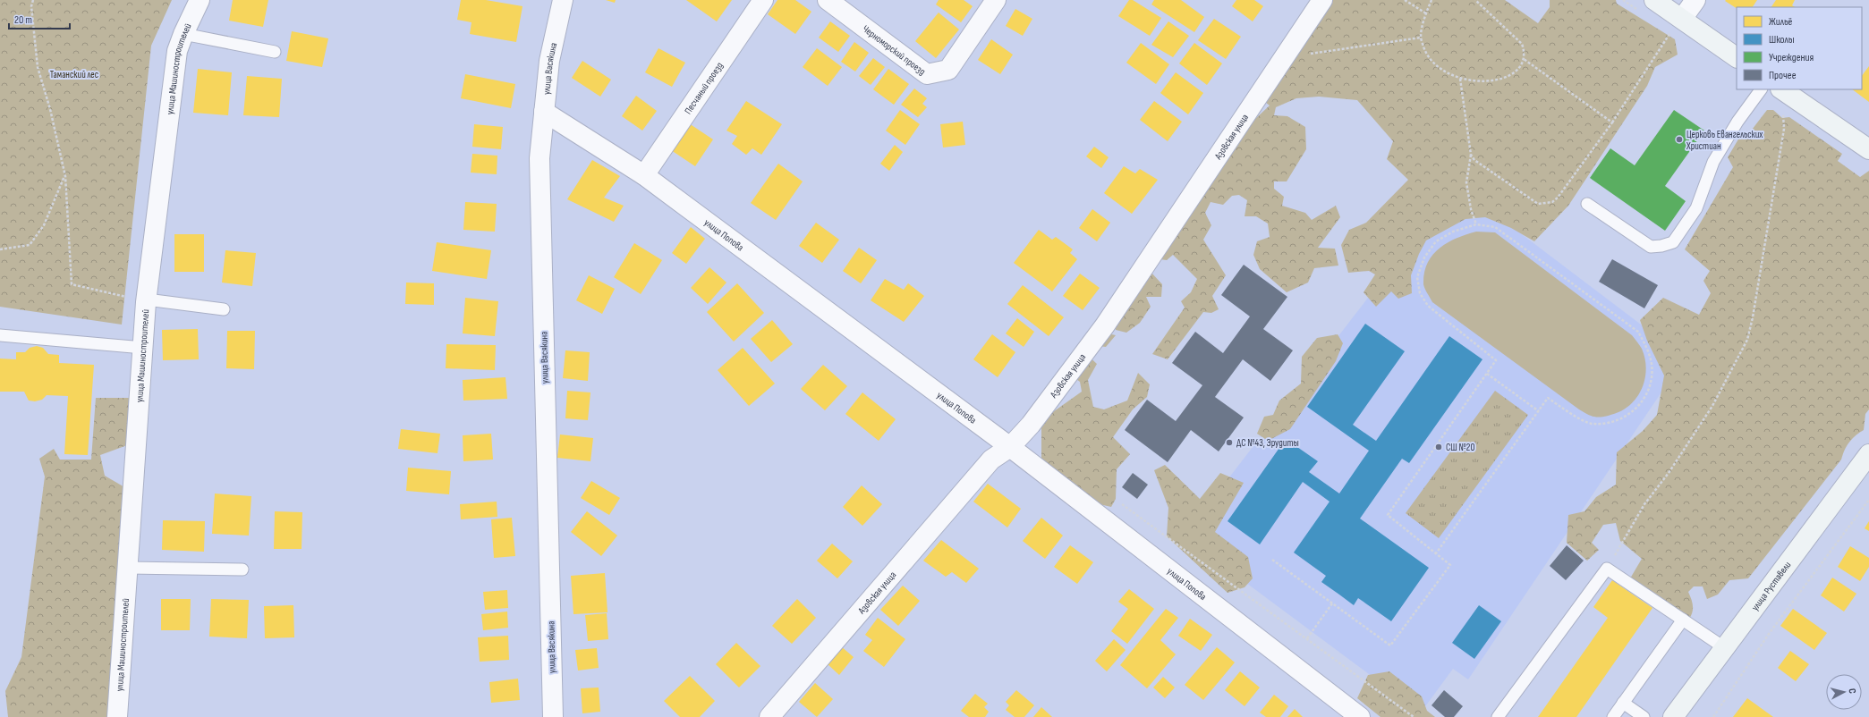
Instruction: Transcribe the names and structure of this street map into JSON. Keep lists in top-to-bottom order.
{
  "streets": {
    "street": [
      "Черноморский проезд",
      "улица Машиностроителей",
      "улица Васякина",
      "Песчаный проезд",
      "Азовская улица",
      "улица Попова",
      "улица Руставели"
    ]
  },
  "crossings": [
    ["улица Васякина", "улица Попова"],
    ["Песчаный проезд", "улица Попова"],
    ["Азовская улица", "улица Попова"]
  ],
  "parks": ["Таманский лес"],
  "places": ["Церковь Евангельских Христиан", "ДС №43, Эрудиты", "СШ №20"],
  "legend": [
    "Жильё",
    "Школы",
    "Учреждения",
    "Прочее"
  ],
  "scale_bar": "20 m",
  "north": "right"
}
